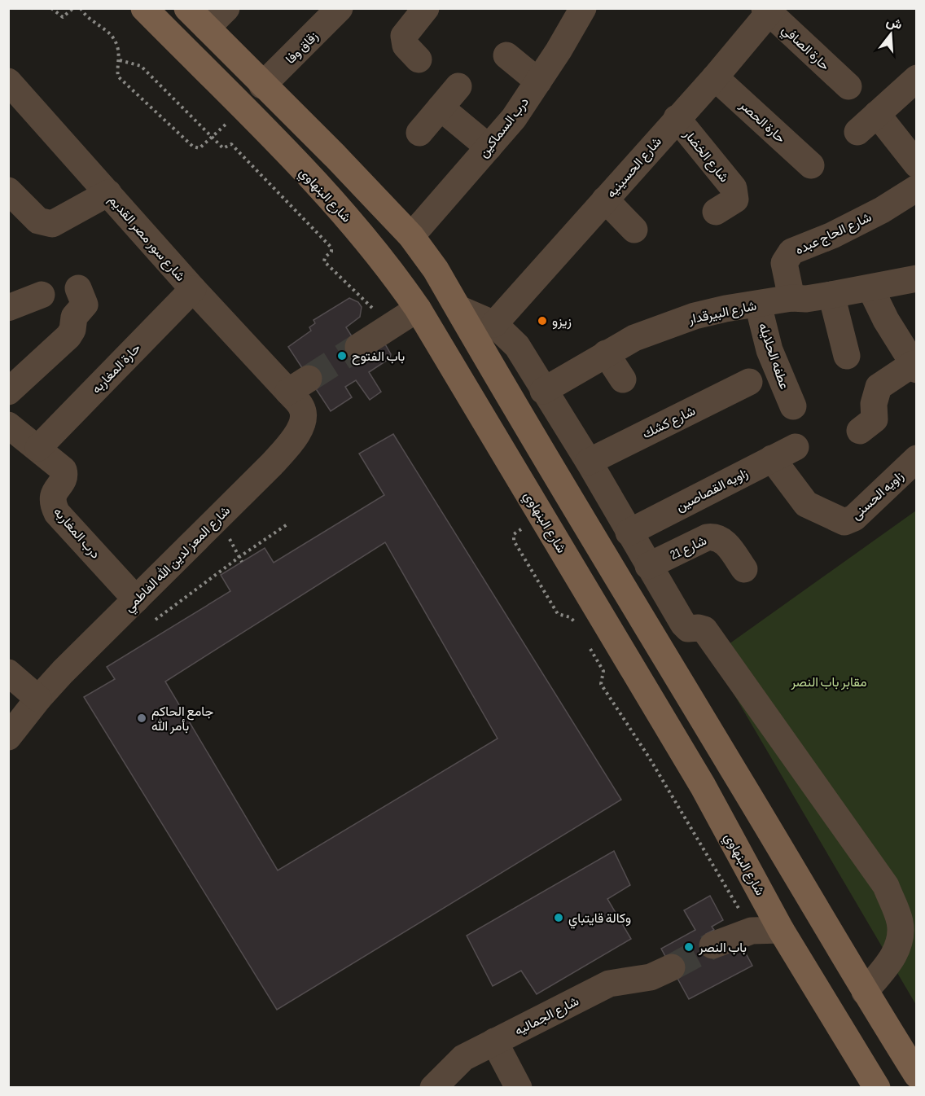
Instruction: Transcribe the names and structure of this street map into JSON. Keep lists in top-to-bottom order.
{
  "streets": {
    "main road": ["شارع البنهاوي"],
    "street": [
      "زقاق وفا",
      "حارة الصافي",
      "حارة الحصر",
      "درب السماكين",
      "شارع الخضار",
      "شارع الحسينيه",
      "شارع الحاج عبده",
      "شارع سور مصر القديم",
      "شارع البيرقدار",
      "عطفه الحلايله",
      "حارة المغاربه",
      "شارع كشك",
      "زاويه القصاصين",
      "زاويه الحسنى",
      "درب المغاربه",
      "شارع 21",
      "شارع المعز لدين الله الفاطمي",
      "شارع الجماليه"
    ]
  },
  "crossings": [
    ["حارة الصافي", "شارع الحسينيه"],
    ["حارة الحصر", "شارع الحسينيه"],
    ["شارع الخضار", "شارع الحسينيه"],
    ["شارع الحاج عبده", "شارع البيرقدار"],
    ["شارع سور مصر القديم", "حارة المغاربه"],
    ["شارع سور مصر القديم", "شارع المعز لدين الله الفاطمي"],
    ["شارع البيرقدار", "عطفه الحلايله"],
    ["حارة المغاربه", "درب المغاربه"],
    ["زاويه القصاصين", "زاويه الحسنى"],
    ["درب المغاربه", "شارع المعز لدين الله الفاطمي"]
  ],
  "parks": ["مقابر باب النصر"],
  "places": [
    "زيزو",
    "باب الفتوح",
    "جامع الحاكم بأمر الله",
    "وكالة قايتباي",
    "باب النصر"
  ],
  "north": "top"
}
